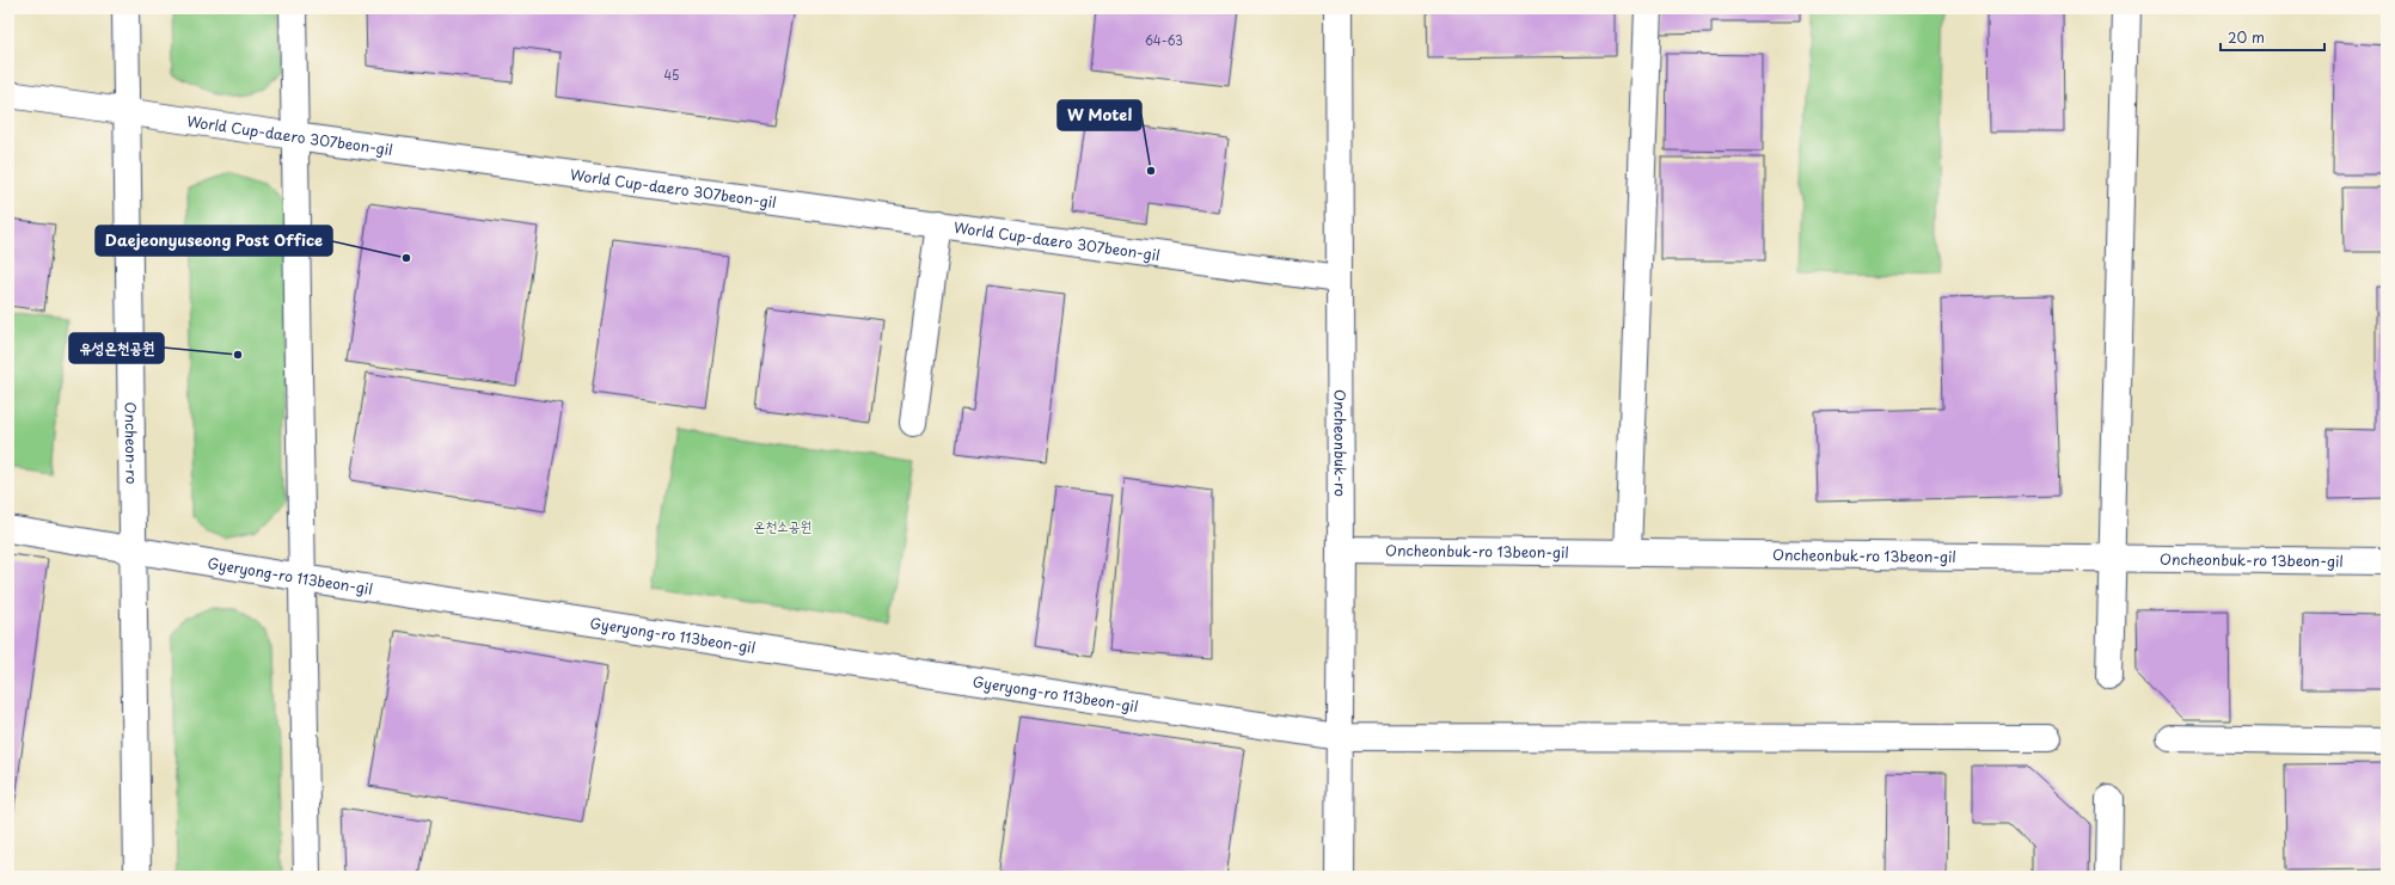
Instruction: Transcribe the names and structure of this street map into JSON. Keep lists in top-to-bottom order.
{
  "streets": {
    "street": [
      "World Cup-daero 307beon-gil",
      "Oncheon-ro",
      "Oncheonbuk-ro",
      "Oncheonbuk-ro 13beon-gil",
      "Gyeryong-ro 113beon-gil"
    ]
  },
  "crossings": [
    ["World Cup-daero 307beon-gil", "Oncheon-ro"],
    ["World Cup-daero 307beon-gil", "Oncheonbuk-ro"],
    ["Oncheon-ro", "Gyeryong-ro 113beon-gil"],
    ["Oncheonbuk-ro", "Oncheonbuk-ro 13beon-gil"],
    ["Oncheonbuk-ro", "Gyeryong-ro 113beon-gil"]
  ],
  "parks": ["온천소공원"],
  "places": ["W Motel", "Daejeonyuseong Post Office", "유성온천공원"],
  "house_numbers": ["64-63", "45"],
  "scale_bar": "20 m"
}
